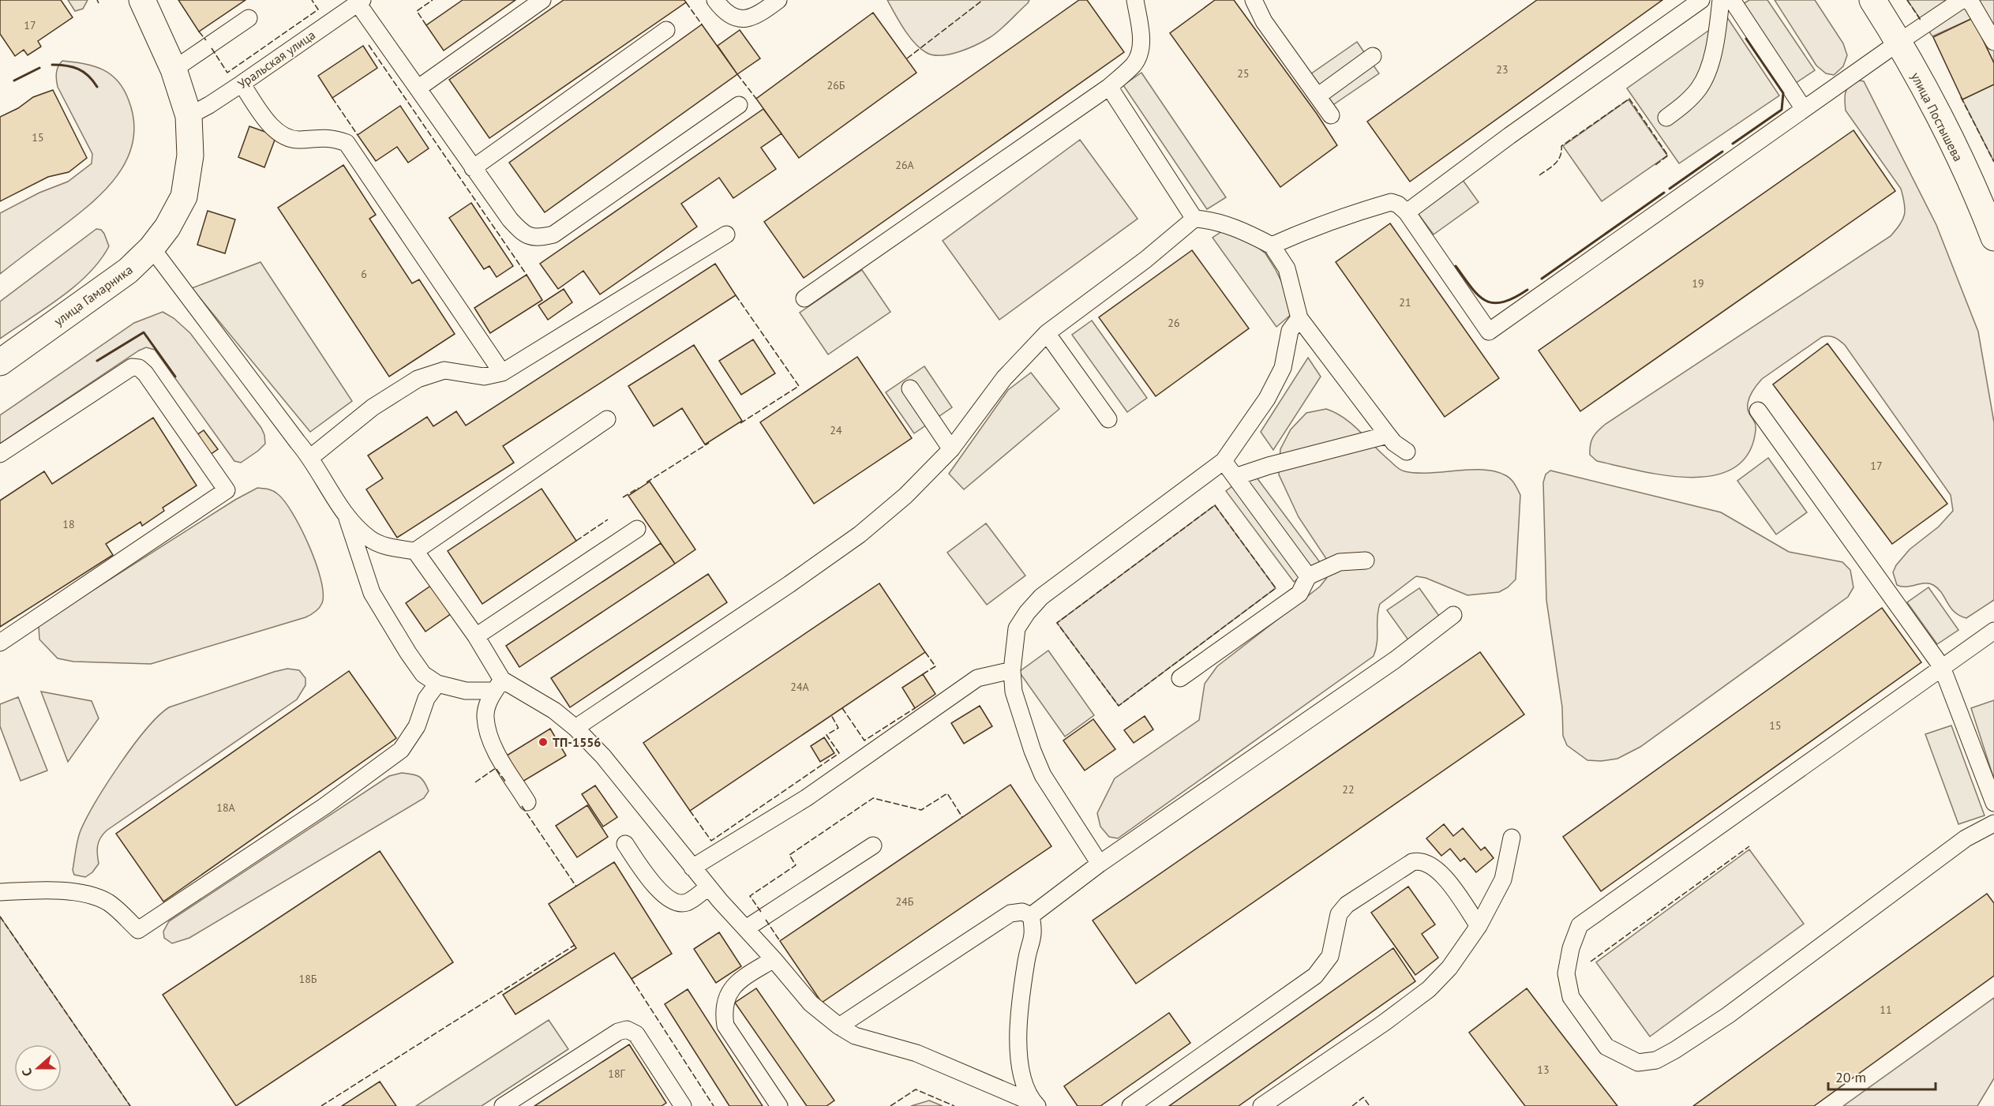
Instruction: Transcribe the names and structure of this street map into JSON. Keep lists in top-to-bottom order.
{
  "streets": {
    "street": ["улица Постышева", "улица Гамарника"],
    "lane": ["Уральская улица"]
  },
  "crossings": [
    ["Уральская улица", "улица Гамарника"]
  ],
  "places": ["ТП-1556"],
  "house_numbers": [
    "17",
    "23",
    "25",
    "26Б",
    "15",
    "26А",
    "6",
    "19",
    "21",
    "26",
    "24",
    "17",
    "18",
    "24А",
    "15",
    "22",
    "18А",
    "24Б",
    "18Б",
    "11",
    "13",
    "18Г"
  ],
  "scale_bar": "20 m",
  "north": "left"
}
